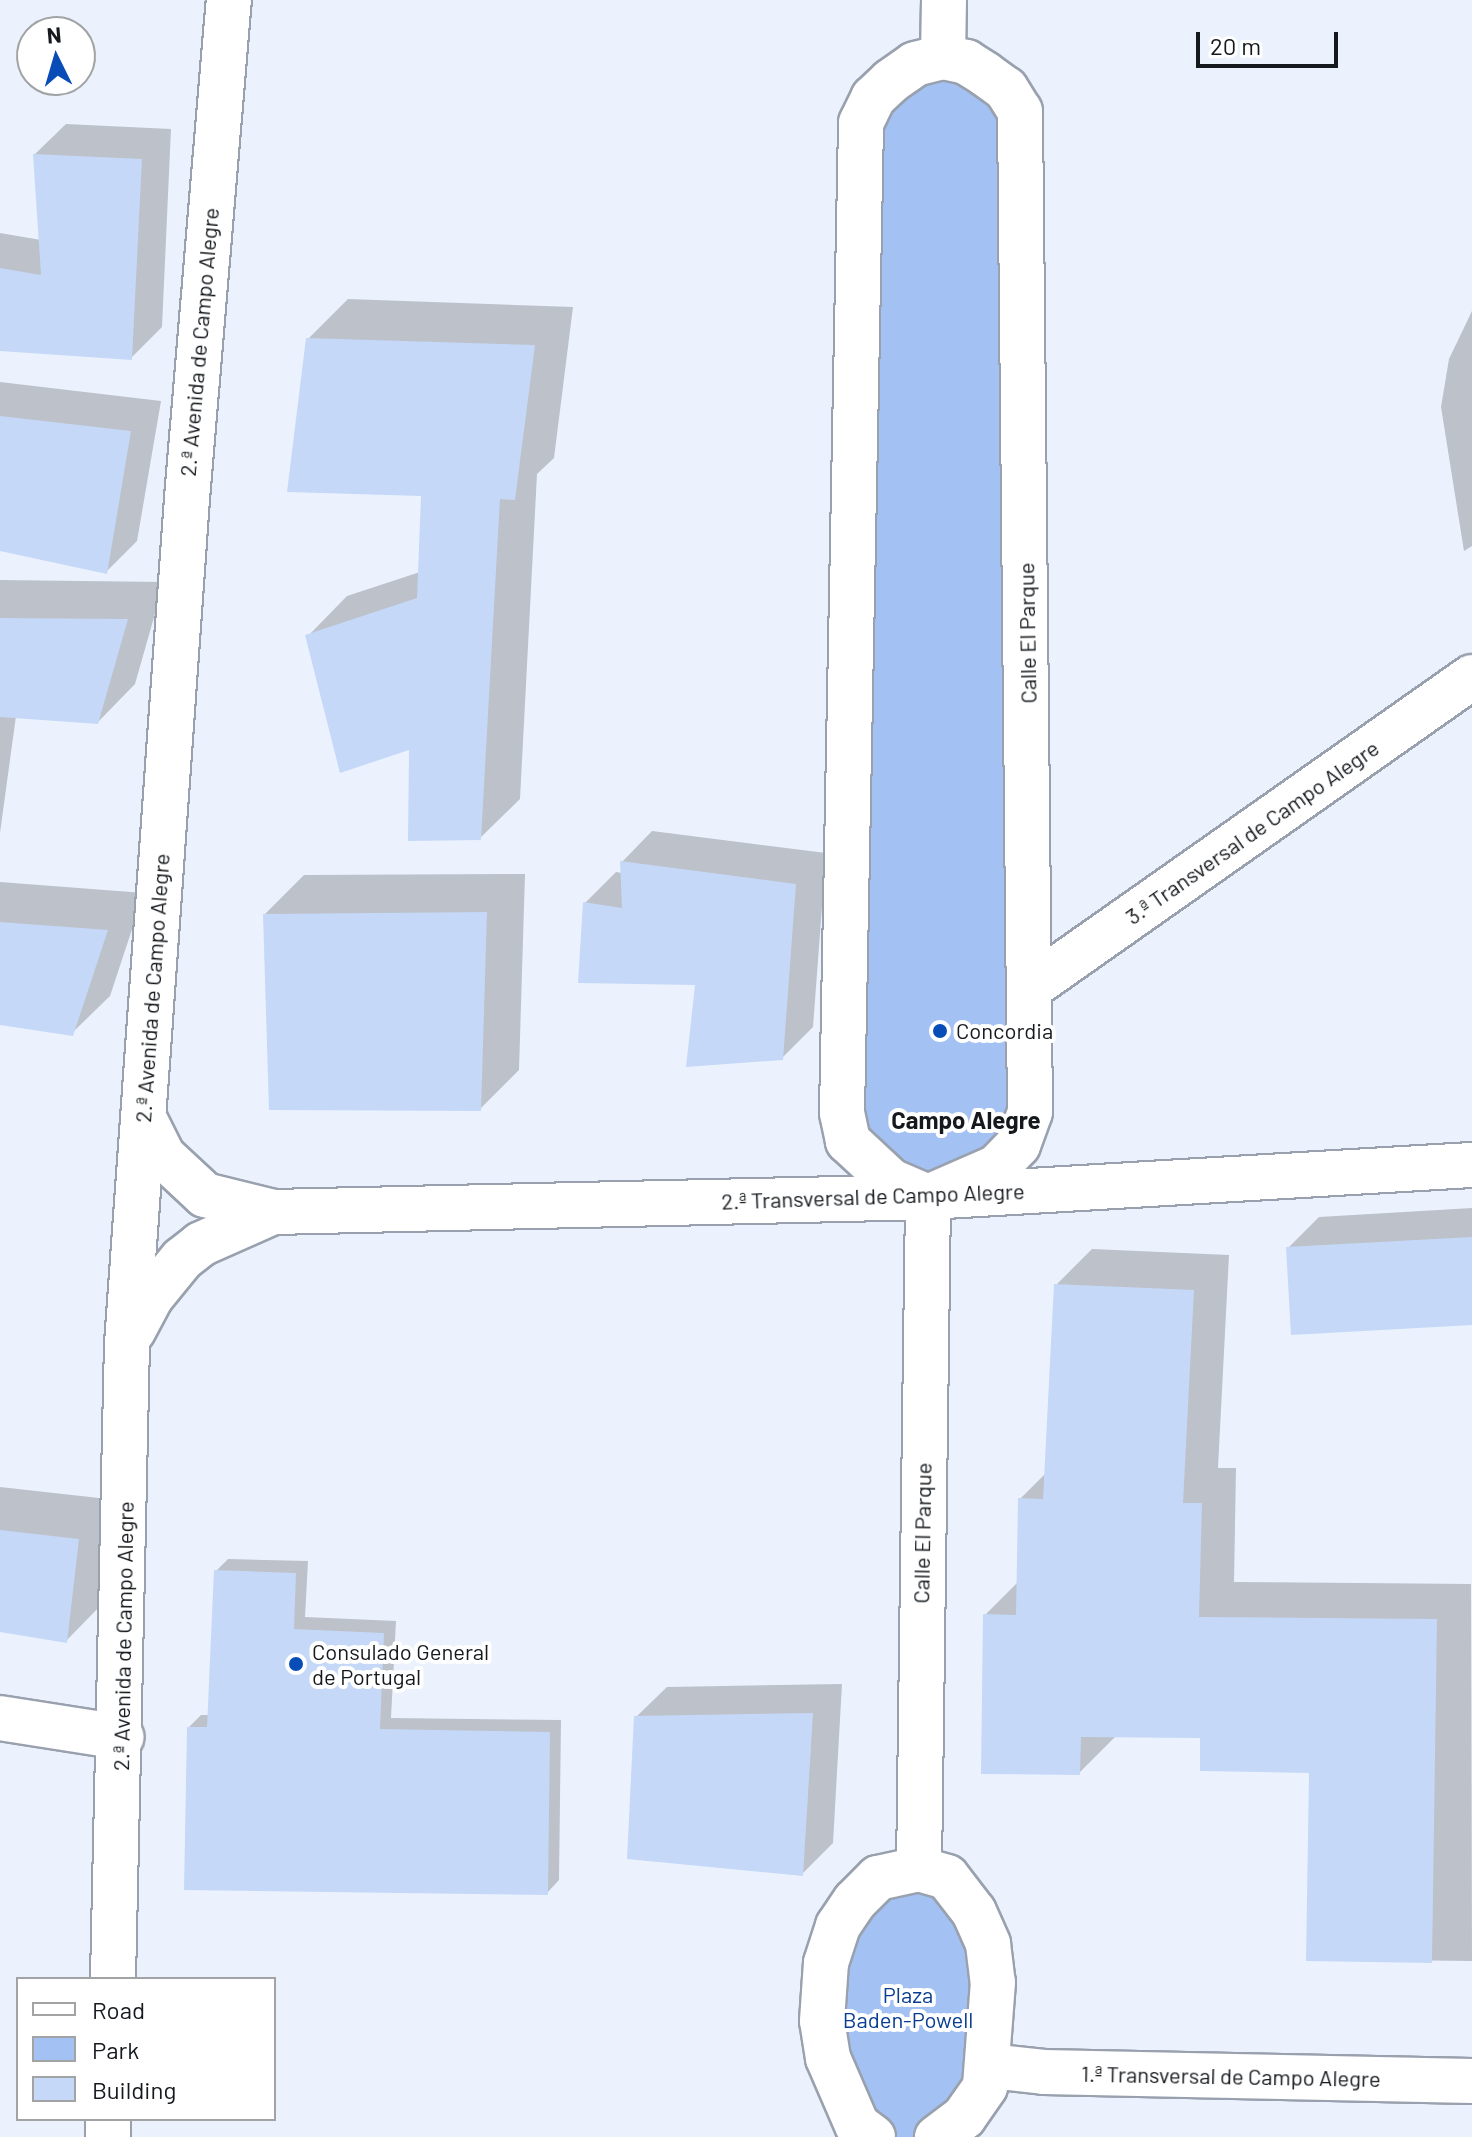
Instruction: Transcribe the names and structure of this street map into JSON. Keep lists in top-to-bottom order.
{
  "streets": {
    "street": [
      "2.ª Avenida de Campo Alegre",
      "Calle El Parque",
      "3.ª Transversal de Campo Alegre",
      "2.ª Transversal de Campo Alegre",
      "1.ª Transversal de Campo Alegre"
    ]
  },
  "crossings": [
    ["2.ª Avenida de Campo Alegre", "2.ª Transversal de Campo Alegre"],
    ["Calle El Parque", "3.ª Transversal de Campo Alegre"],
    ["Calle El Parque", "2.ª Transversal de Campo Alegre"]
  ],
  "districts": ["Campo Alegre"],
  "parks": ["Plaza Baden-Powell"],
  "places": ["Concordia", "Consulado General de Portugal"],
  "legend": ["Road", "Park", "Building"],
  "scale_bar": "20 m",
  "north": "top"
}
